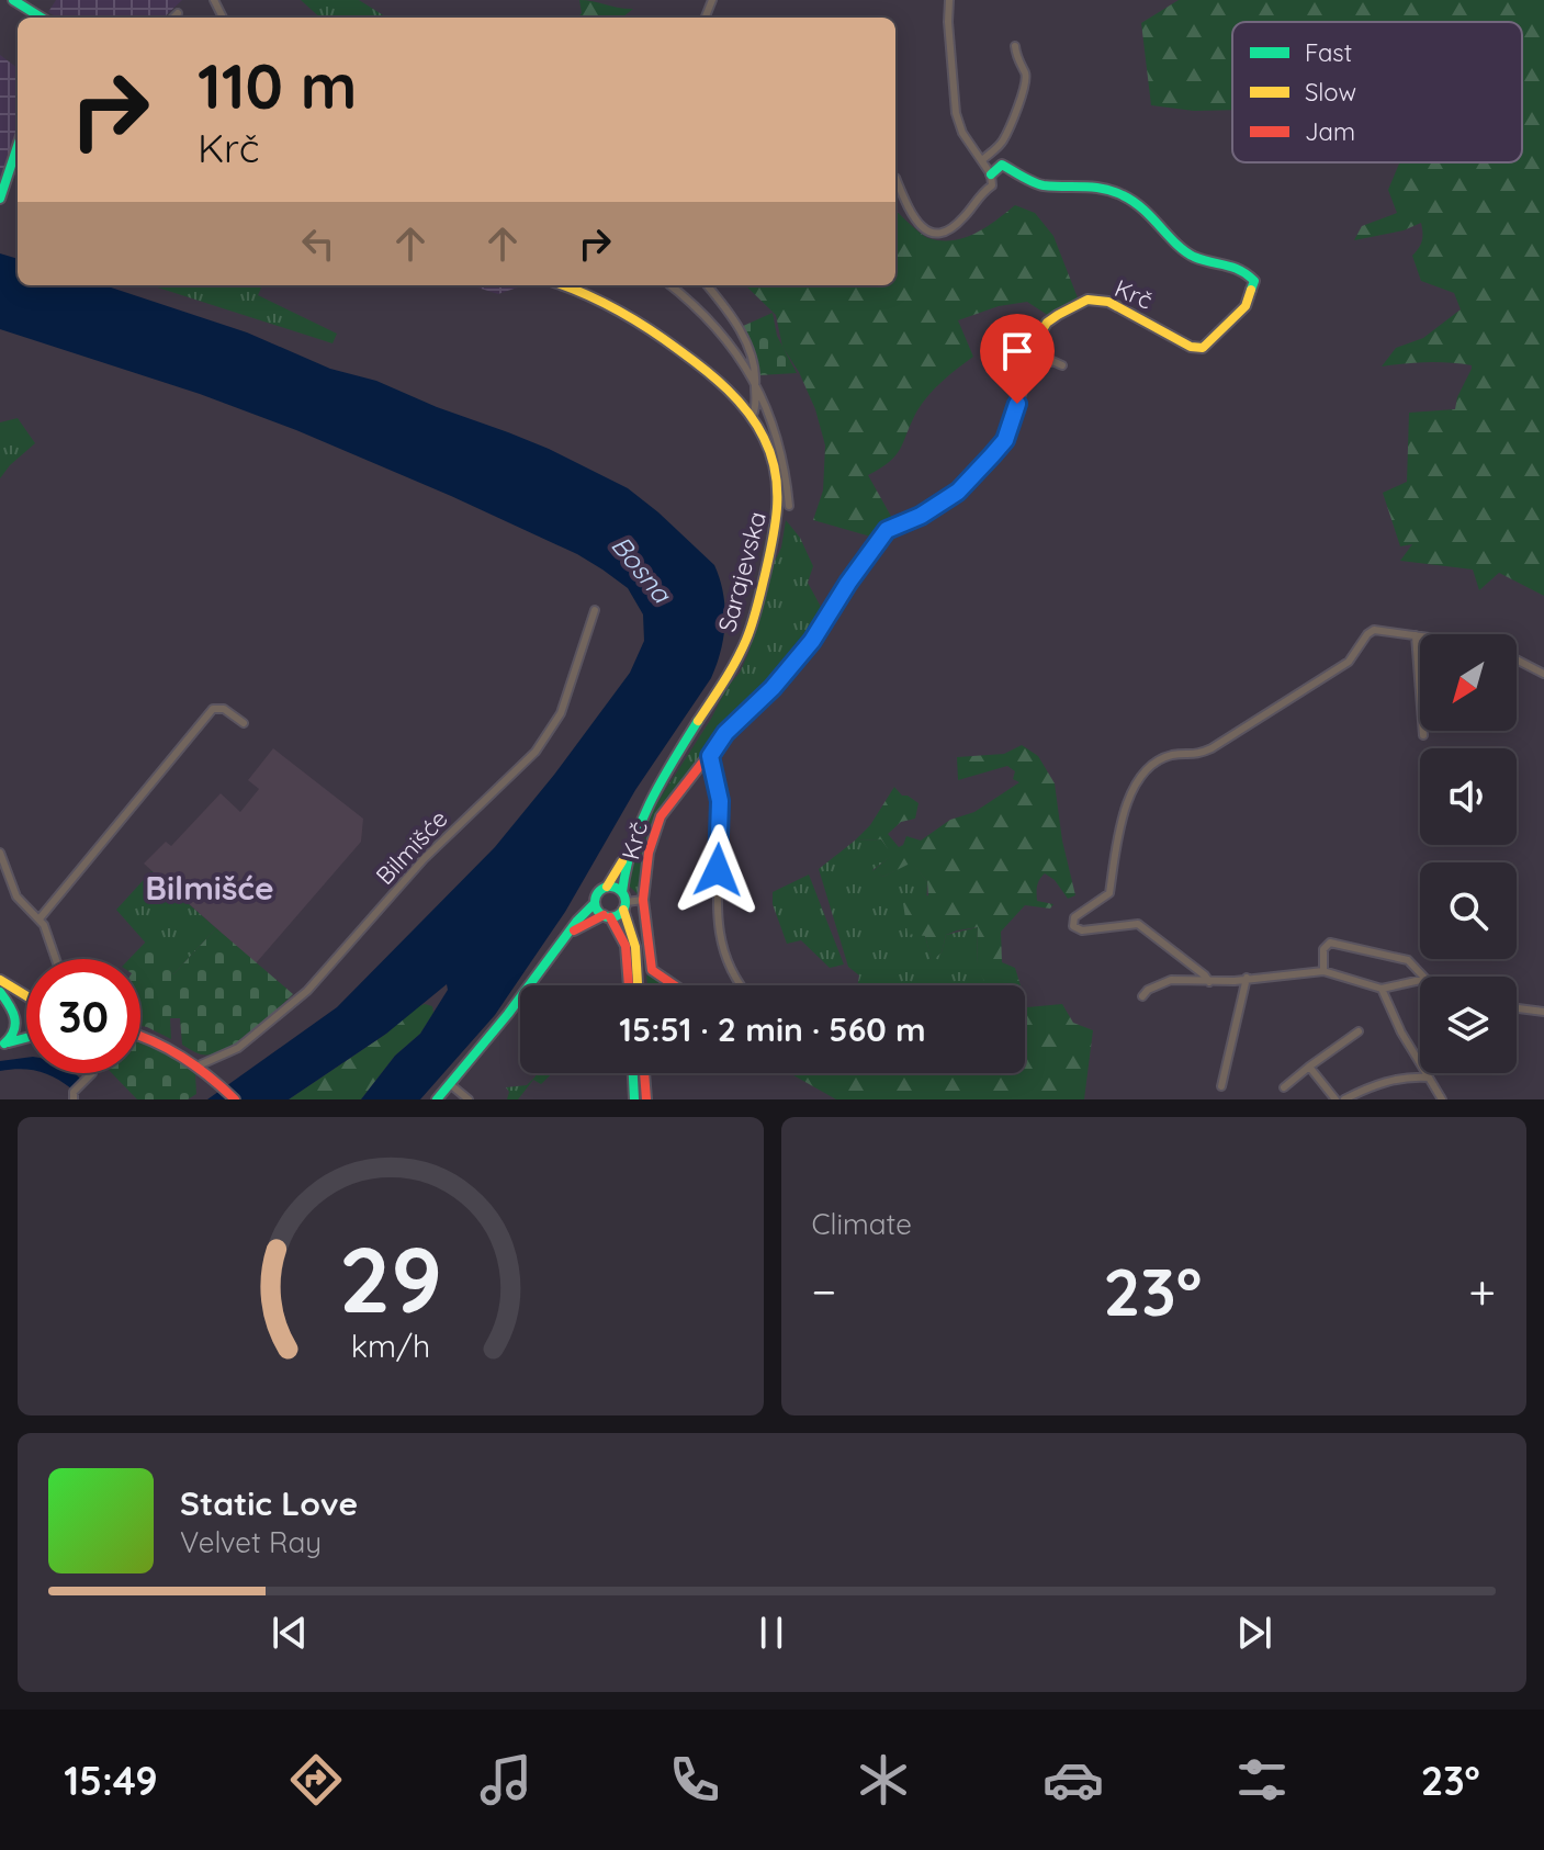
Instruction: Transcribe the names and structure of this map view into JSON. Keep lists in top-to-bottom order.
{
  "streets": {
    "main road": ["Krč", "Sarajevska"],
    "street": ["Bilmišće"]
  },
  "districts": ["Bilmišće"],
  "water": ["Bosna"],
  "legend": ["Fast", "Slow", "Jam"],
  "north": "bottom left",
  "page": {
    "turn": ["110 m", "Krč"],
    "limit": "30",
    "trip": "15:51 · 2 min · 560 m",
    "tile": "Climate",
    "heat": ["−", "23°", "+"],
    "song": ["Static Love", "Velvet Ray"],
    "tabs": ["15:49", "23°"],
    "gauge": ["29", "km/h"]
  }
}
